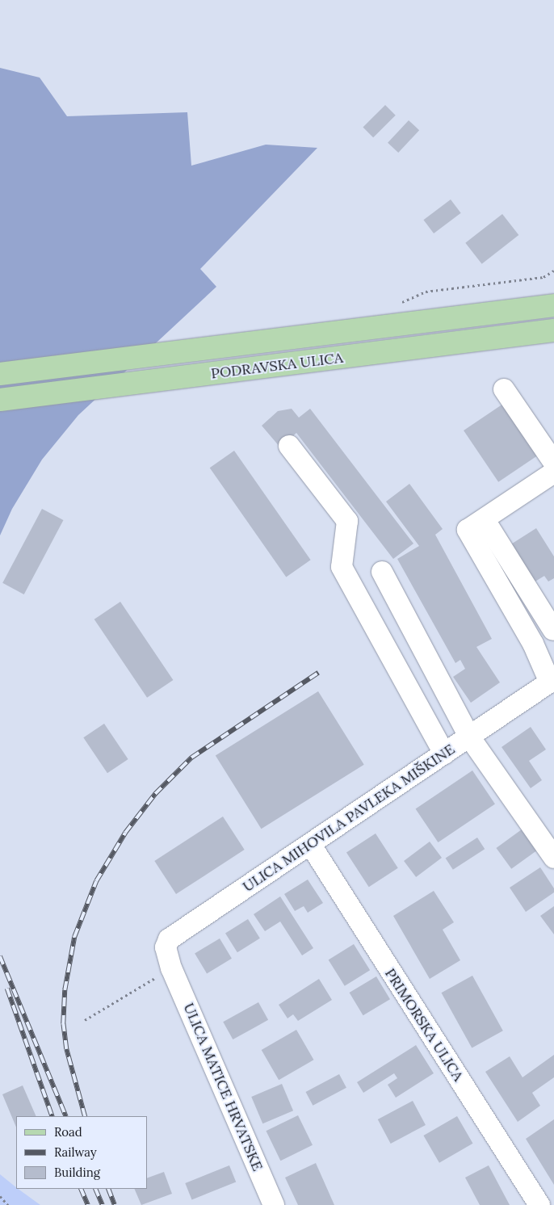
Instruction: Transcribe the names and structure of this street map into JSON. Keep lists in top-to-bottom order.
{
  "streets": {
    "main road": ["PODRAVSKA ULICA"],
    "street": ["ULICA MIHOVILA PAVLEKA MIŠKINE", "PRIMORSKA ULICA", "ULICA MATICE HRVATSKE"]
  },
  "crossings": [
    ["ULICA MIHOVILA PAVLEKA MIŠKINE", "PRIMORSKA ULICA"],
    ["ULICA MIHOVILA PAVLEKA MIŠKINE", "ULICA MATICE HRVATSKE"]
  ],
  "legend": ["Road", "Railway", "Building"]
}
